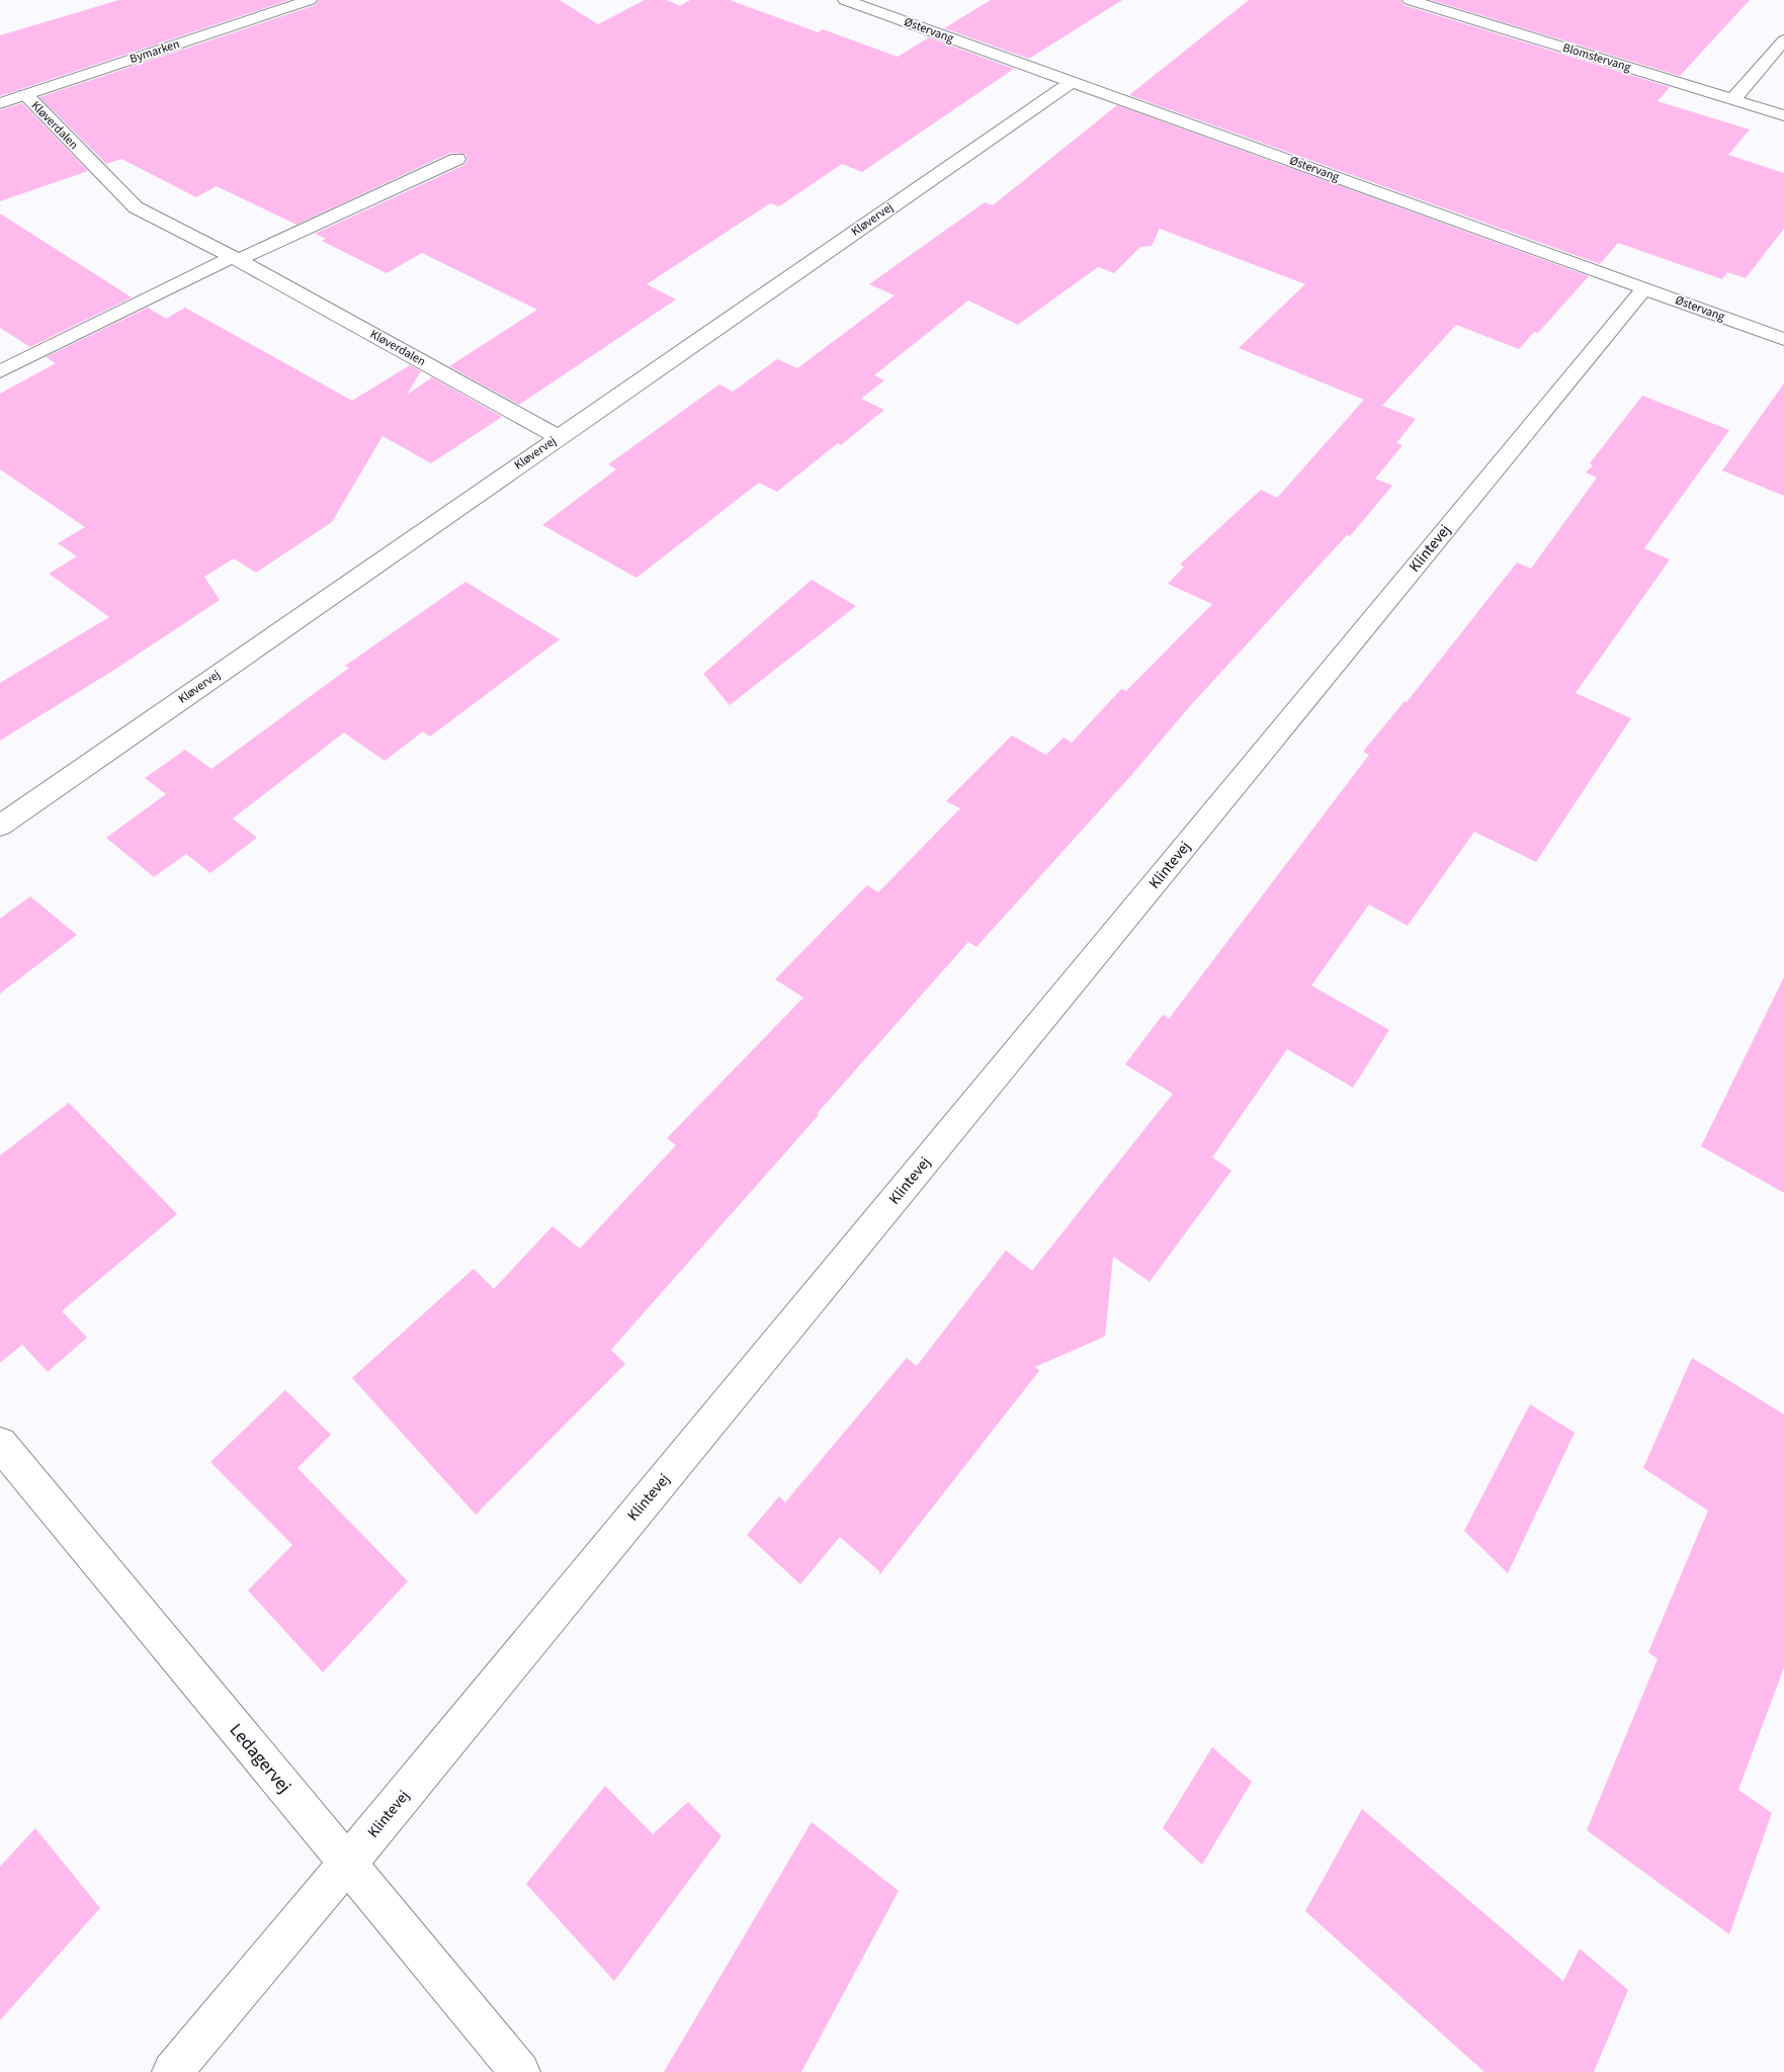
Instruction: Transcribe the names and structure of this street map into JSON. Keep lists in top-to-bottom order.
{
  "streets": {
    "street": [
      "Østervang",
      "Bymarken",
      "Blomstervang",
      "Kløverdalen",
      "Kløvervej",
      "Klintevej",
      "Ledagervej"
    ]
  },
  "crossings": [
    ["Østervang", "Kløvervej"],
    ["Østervang", "Klintevej"],
    ["Bymarken", "Kløverdalen"],
    ["Kløverdalen", "Kløvervej"],
    ["Klintevej", "Ledagervej"]
  ]
}
